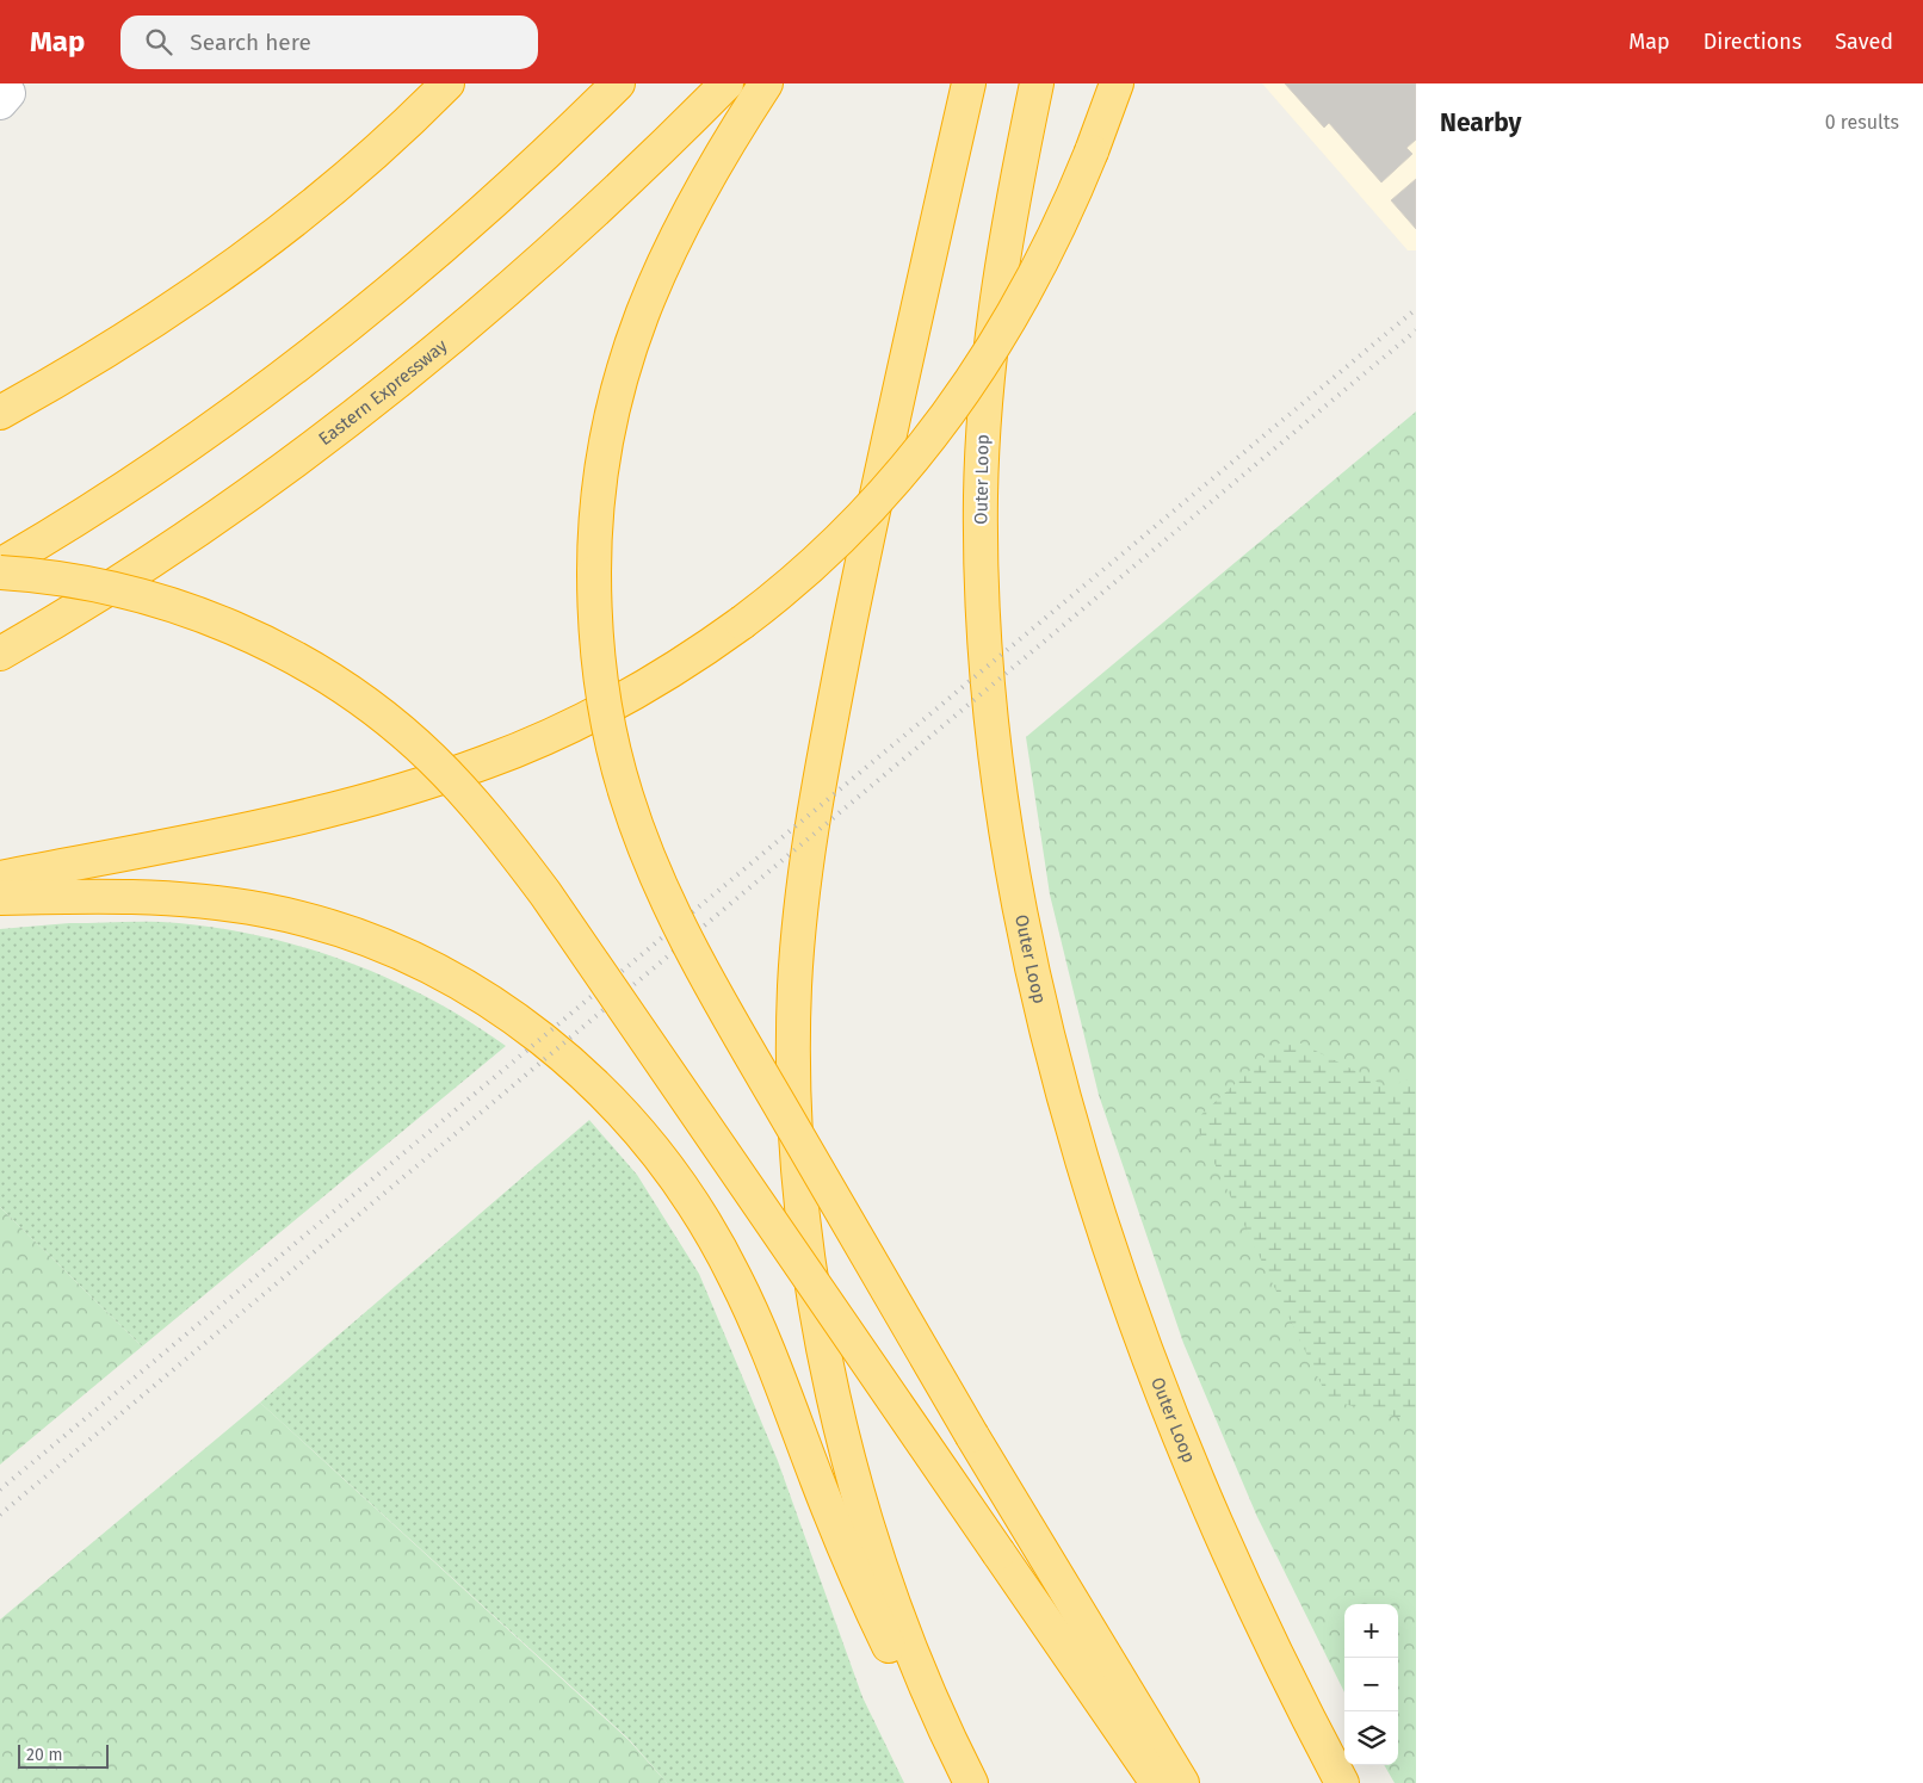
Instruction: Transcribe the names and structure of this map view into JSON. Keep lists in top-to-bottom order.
{
  "streets": {
    "highway": ["Eastern Expressway", "Outer Loop"]
  },
  "scale_bar": "20 m",
  "page": {
    "header": "Map",
    "search": "Search here",
    "nav": ["Map", "Directions", "Saved"],
    "heading": ["Nearby", "0 results"],
    "map_buttons": ["+", "−"],
    "scale": "20 m"
  }
}
